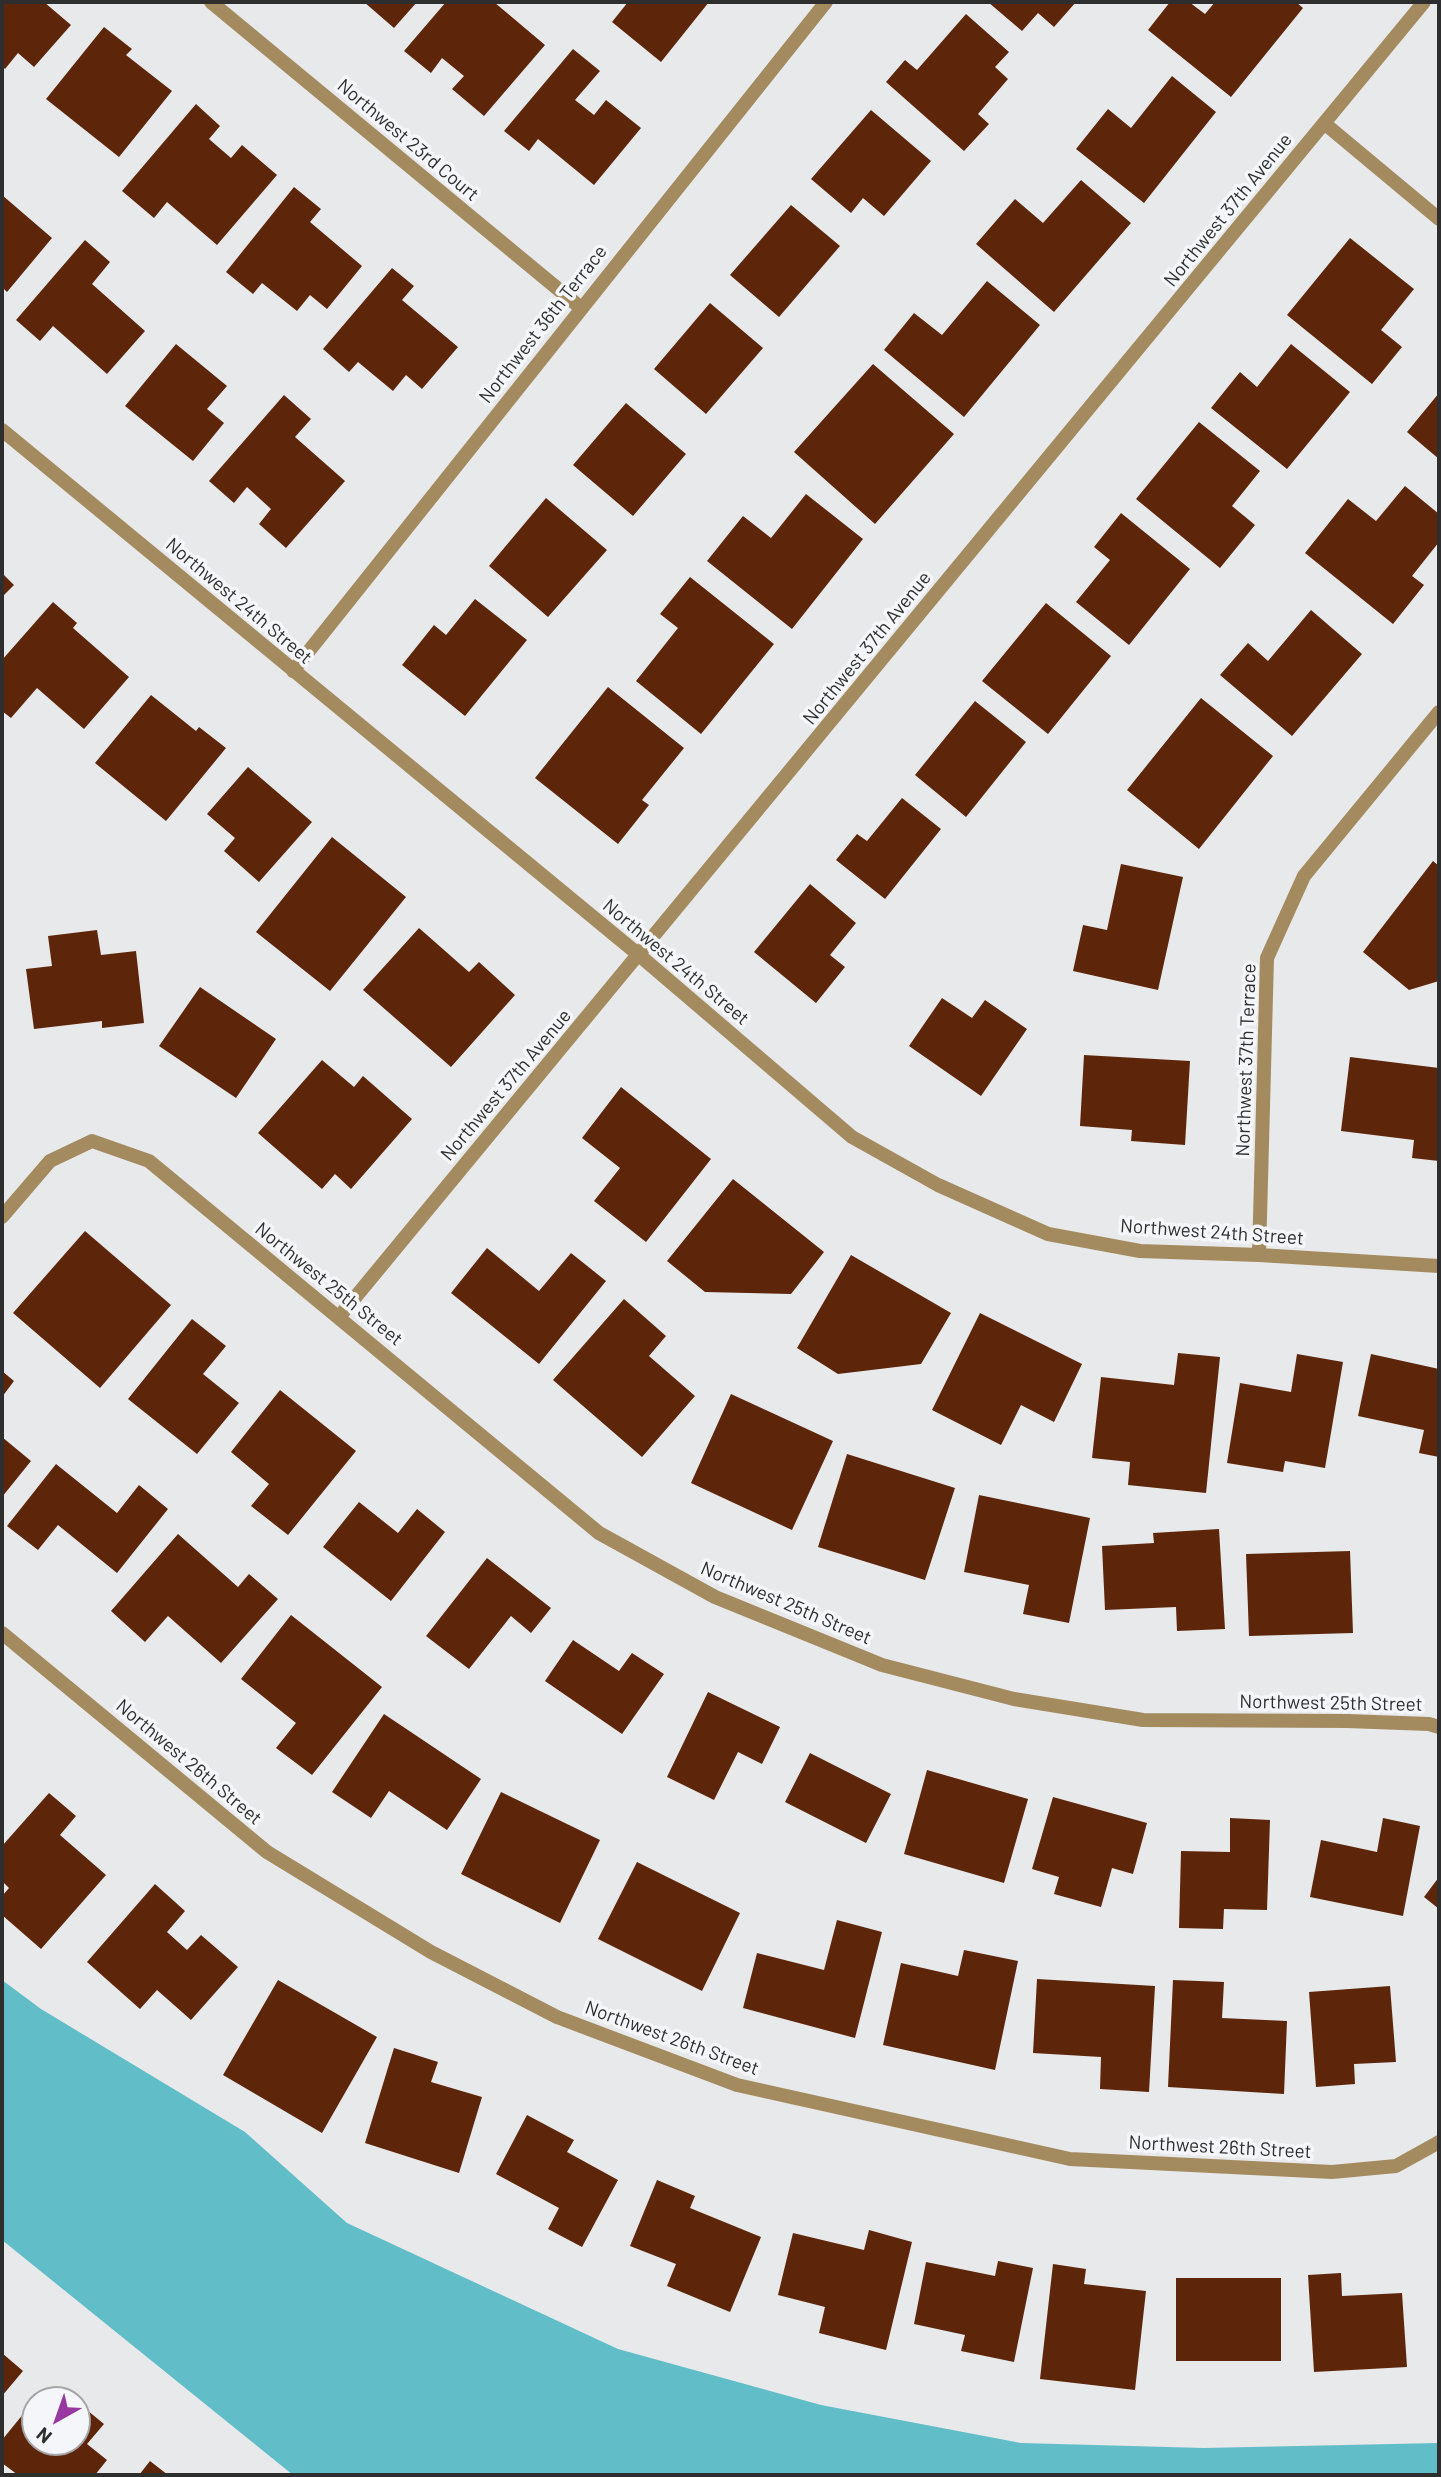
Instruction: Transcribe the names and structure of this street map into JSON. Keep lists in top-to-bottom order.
{
  "streets": {
    "street": [
      "Northwest 23rd Court",
      "Northwest 37th Avenue",
      "Northwest 36th Terrace",
      "Northwest 24th Street",
      "Northwest 37th Terrace",
      "Northwest 25th Street",
      "Northwest 26th Street"
    ]
  },
  "crossings": [
    ["Northwest 23rd Court", "Northwest 36th Terrace"],
    ["Northwest 37th Avenue", "Northwest 24th Street"],
    ["Northwest 37th Avenue", "Northwest 25th Street"],
    ["Northwest 36th Terrace", "Northwest 24th Street"],
    ["Northwest 24th Street", "Northwest 37th Terrace"]
  ],
  "north": "bottom left"
}
